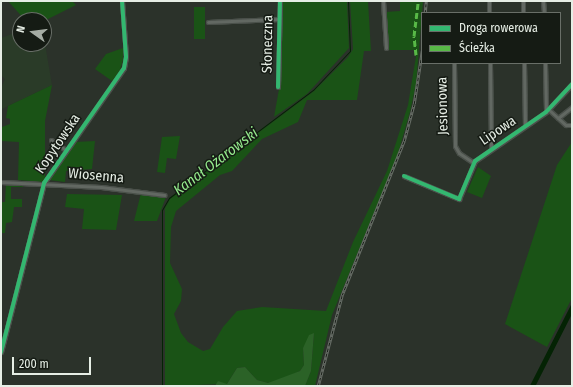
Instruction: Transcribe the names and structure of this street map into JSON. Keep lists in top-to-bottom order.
{
  "streets": {
    "street": [
      "Słoneczna",
      "Jesionowa",
      "Lipowa",
      "Kopytowska",
      "Wiosenna"
    ]
  },
  "crossings": [
    ["Jesionowa", "Lipowa"],
    ["Kopytowska", "Wiosenna"]
  ],
  "water": ["Kanał Ożarowski"],
  "legend": ["Droga rowerowa", "Ścieżka"],
  "scale_bar": "200 m",
  "north": "left"
}
